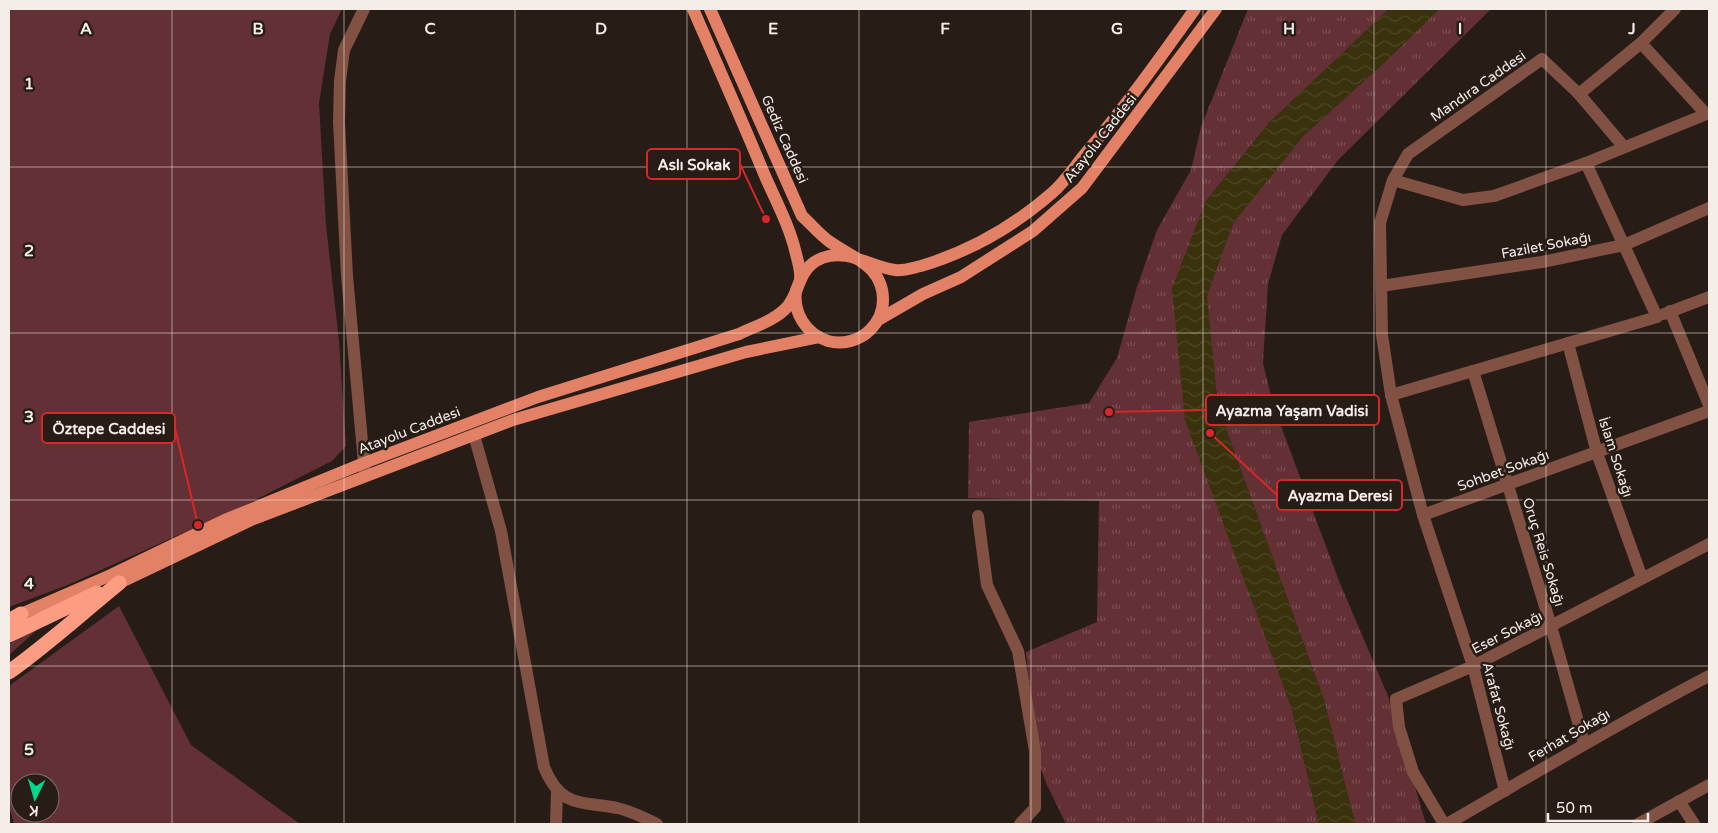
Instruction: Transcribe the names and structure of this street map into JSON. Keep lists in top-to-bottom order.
{
  "streets": {
    "main road": ["Atayolu Caddesi", "Gediz Caddesi"],
    "street": [
      "Mandıra Caddesi",
      "Fazilet Sokağı",
      "İslam Sokağı",
      "Sohbet Sokağı",
      "Oruç Reis Sokağı",
      "Eser Sokağı",
      "Arafat Sokağı",
      "Ferhat Sokağı"
    ]
  },
  "crossings": [
    ["Atayolu Caddesi", "Gediz Caddesi"],
    ["İslam Sokağı", "Sohbet Sokağı"],
    ["İslam Sokağı", "Eser Sokağı"],
    ["Sohbet Sokağı", "Oruç Reis Sokağı"],
    ["Sohbet Sokağı", "Arafat Sokağı"],
    ["Oruç Reis Sokağı", "Eser Sokağı"],
    ["Oruç Reis Sokağı", "Ferhat Sokağı"],
    ["Eser Sokağı", "Arafat Sokağı"],
    ["Eser Sokağı", "Ferhat Sokağı"],
    ["Arafat Sokağı", "Ferhat Sokağı"]
  ],
  "places": [
    "Aslı Sokak",
    "Ayazma Yaşam Vadisi",
    "Ayazma Deresi",
    "Öztepe Caddesi"
  ],
  "scale_bar": "50 m",
  "north": "bottom",
  "grid": {
    "columns": [
      "A",
      "B",
      "C",
      "D",
      "E",
      "F",
      "G",
      "H",
      "I",
      "J"
    ],
    "rows": [
      "1",
      "2",
      "3",
      "4",
      "5"
    ]
  }
}
